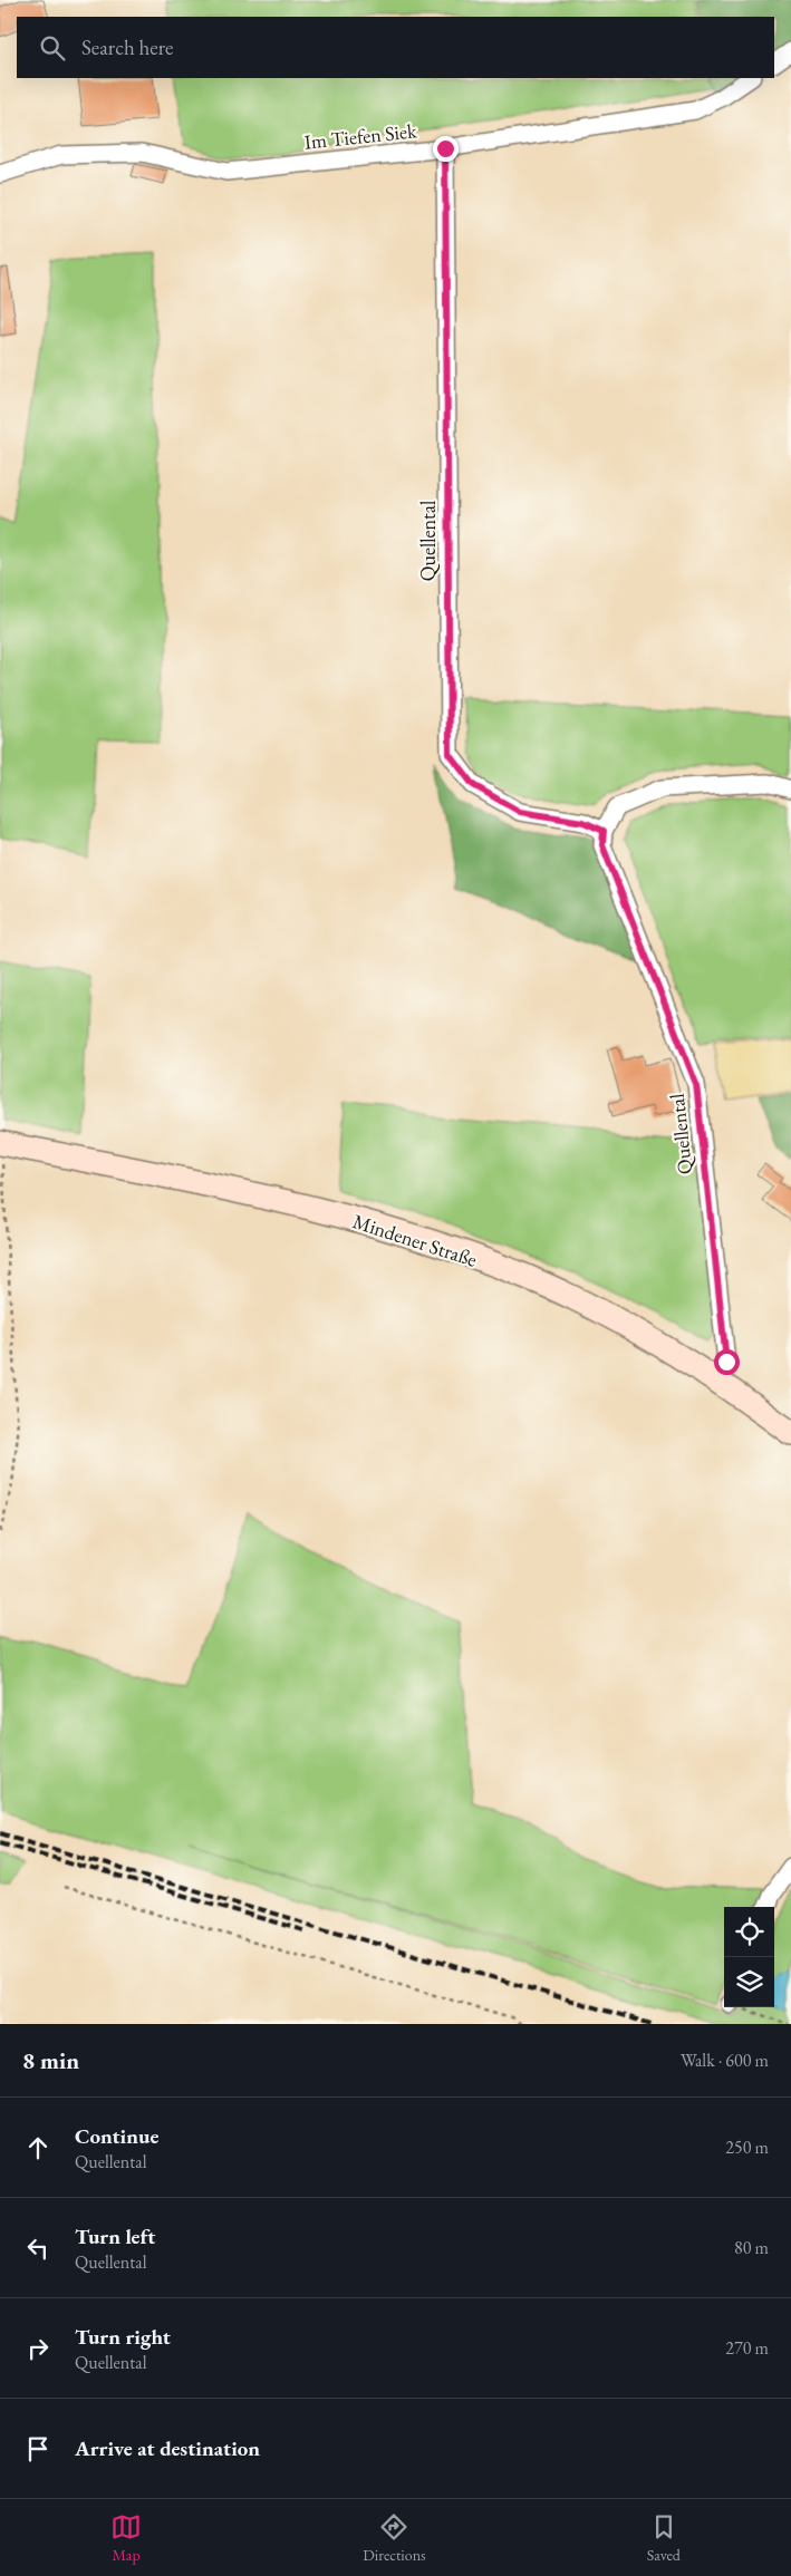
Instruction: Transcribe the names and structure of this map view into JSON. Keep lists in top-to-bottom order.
{
  "streets": {
    "main road": ["Mindener Straße"],
    "street": ["Im Tiefen Siek", "Quellental"]
  },
  "crossings": [
    ["Im Tiefen Siek", "Quellental"],
    ["Quellental", "Mindener Straße"]
  ],
  "page": {
    "search": "Search here",
    "heading": ["8 min", "Walk · 600 m"],
    "list": [
      ["Continue", "Quellental", "250 m"],
      ["Turn left", "Quellental", "80 m"],
      ["Turn right", "Quellental", "270 m"],
      "Arrive at destination"
    ],
    "nav": ["Map", "Directions", "Saved"]
  }
}
